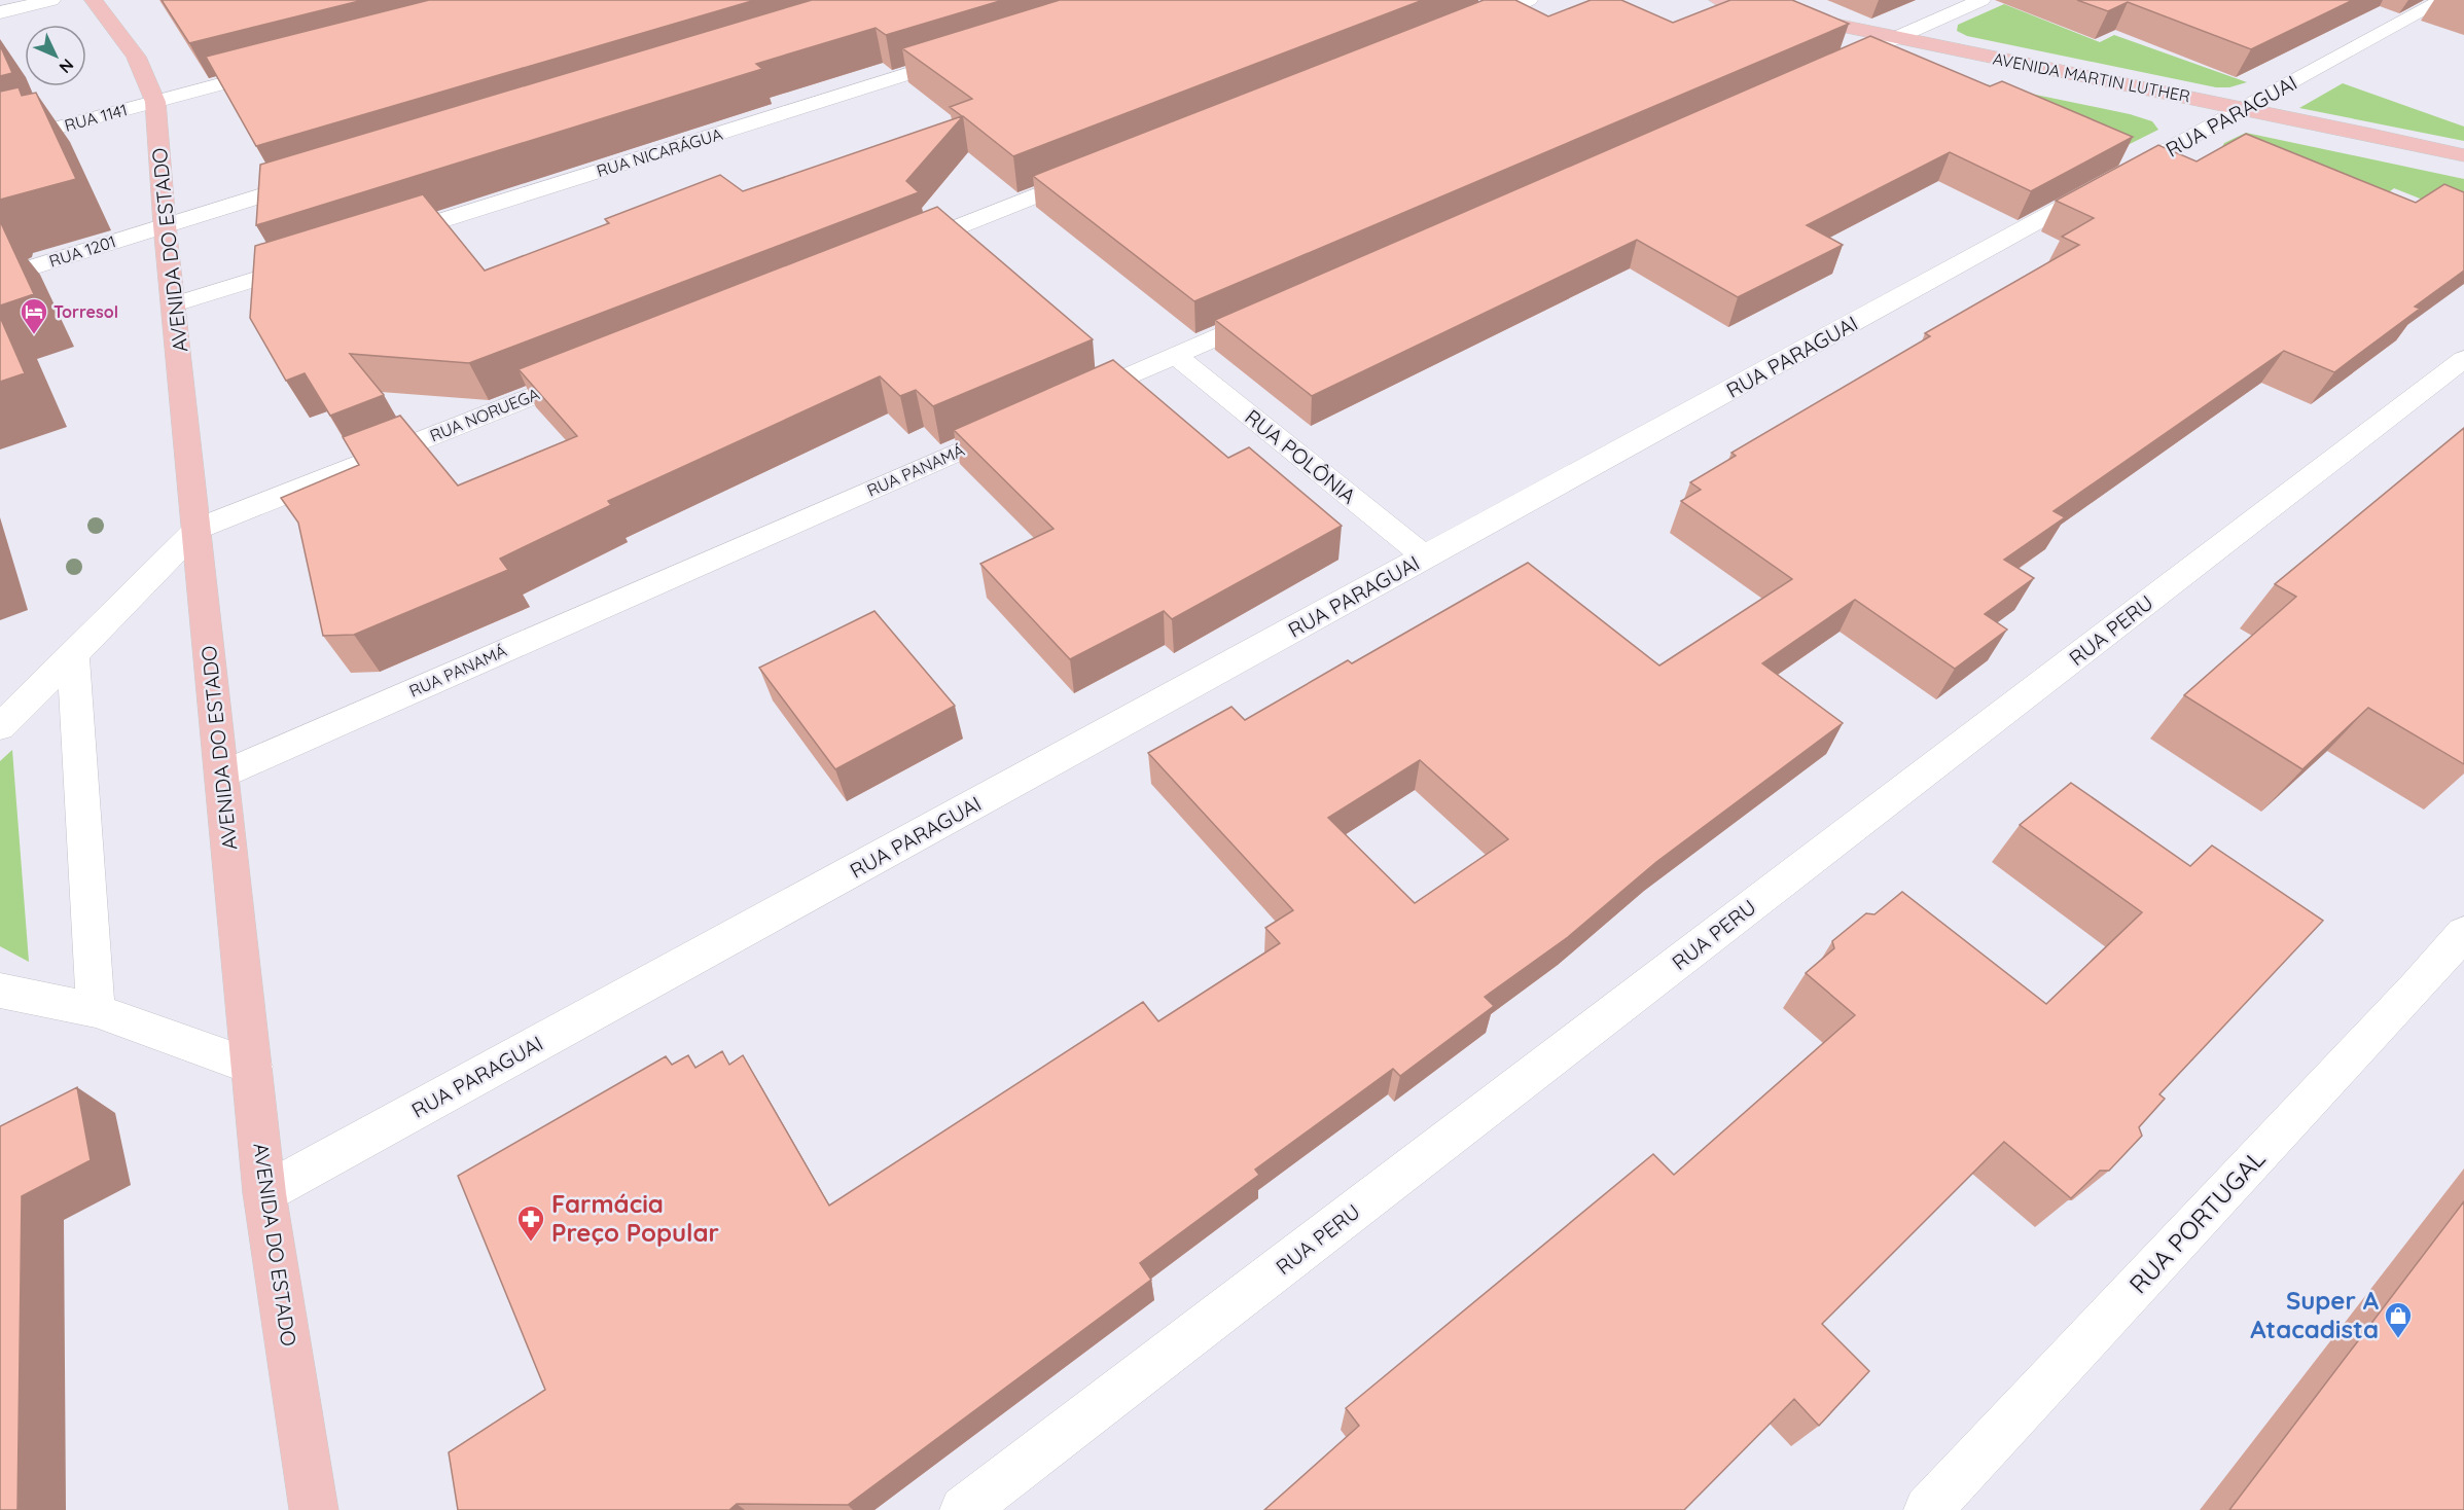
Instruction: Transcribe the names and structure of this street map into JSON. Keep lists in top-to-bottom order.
{
  "streets": {
    "main road": ["AVENIDA MARTIN LUTHER", "AVENIDA DO ESTADO"],
    "street": [
      "RUA PARAGUAI",
      "RUA 1141",
      "RUA NICARÁGUA",
      "RUA 1201",
      "RUA NORUEGA",
      "RUA POLÔNIA",
      "RUA PANAMÁ",
      "RUA PERU",
      "RUA PORTUGAL"
    ]
  },
  "crossings": [
    ["AVENIDA MARTIN LUTHER", "RUA PARAGUAI"],
    ["RUA PARAGUAI", "AVENIDA DO ESTADO"],
    ["RUA PARAGUAI", "RUA POLÔNIA"],
    ["RUA 1141", "AVENIDA DO ESTADO"],
    ["AVENIDA DO ESTADO", "RUA 1201"],
    ["AVENIDA DO ESTADO", "RUA NORUEGA"],
    ["AVENIDA DO ESTADO", "RUA PANAMÁ"]
  ],
  "places": {
    "hotel": ["Torresol"],
    "pharmacy": ["Farmácia Preço Popular"],
    "shop": ["Super A Atacadista"]
  },
  "north": "bottom right"
}
